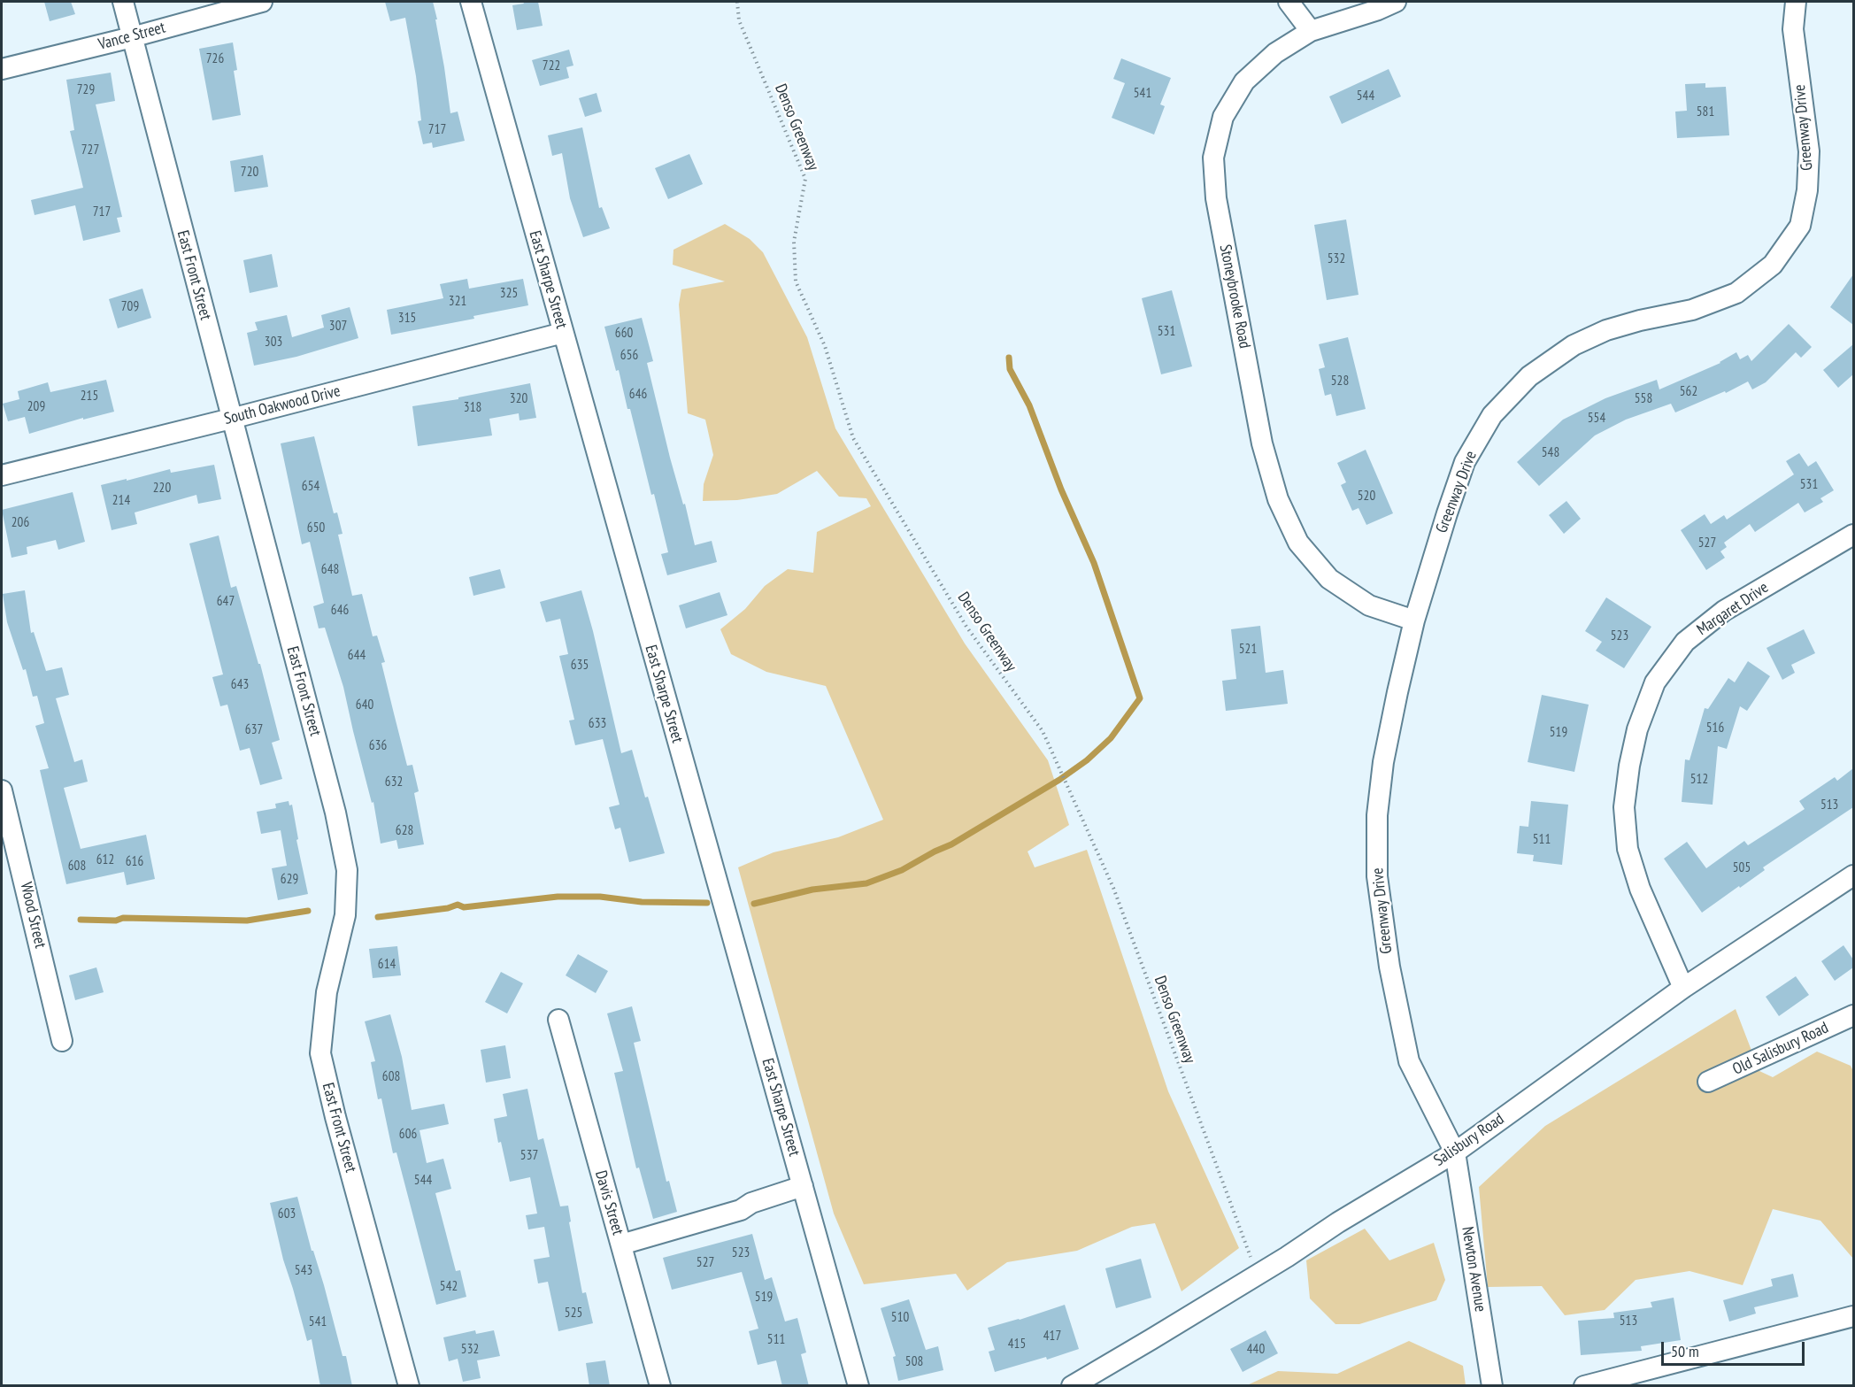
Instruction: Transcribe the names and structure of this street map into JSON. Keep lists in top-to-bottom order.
{
  "streets": {
    "street": [
      "Vance Street",
      "Greenway Drive",
      "East Front Street",
      "East Sharpe Street",
      "Stoneybrooke Road",
      "South Oakwood Drive",
      "Margaret Drive",
      "Wood Street",
      "Old Salisbury Road",
      "Salisbury Road",
      "Davis Street",
      "Newton Avenue"
    ],
    "path": ["Denso Greenway"]
  },
  "crossings": [
    ["Vance Street", "East Front Street"],
    ["Denso Greenway", "Salisbury Road"],
    ["Greenway Drive", "Stoneybrooke Road"],
    ["Greenway Drive", "Salisbury Road"],
    ["Greenway Drive", "Newton Avenue"],
    ["East Front Street", "South Oakwood Drive"],
    ["East Sharpe Street", "South Oakwood Drive"],
    ["Margaret Drive", "Salisbury Road"],
    ["Salisbury Road", "Newton Avenue"]
  ],
  "house_numbers": [
    "726",
    "722",
    "729",
    "541",
    "544",
    "581",
    "717",
    "727",
    "720",
    "717",
    "532",
    "325",
    "321",
    "709",
    "315",
    "307",
    "531",
    "660",
    "303",
    "656",
    "528",
    "562",
    "646",
    "215",
    "320",
    "558",
    "209",
    "318",
    "554",
    "548",
    "531",
    "654",
    "220",
    "520",
    "214",
    "206",
    "650",
    "527",
    "648",
    "647",
    "646",
    "523",
    "521",
    "644",
    "635",
    "643",
    "640",
    "633",
    "516",
    "637",
    "519",
    "636",
    "512",
    "632",
    "513",
    "628",
    "511",
    "612",
    "616",
    "608",
    "505",
    "629",
    "614",
    "608",
    "606",
    "537",
    "544",
    "603",
    "523",
    "527",
    "543",
    "542",
    "519",
    "525",
    "510",
    "513",
    "541",
    "417",
    "511",
    "415",
    "532",
    "440",
    "508"
  ],
  "scale_bar": "50 m"
}
